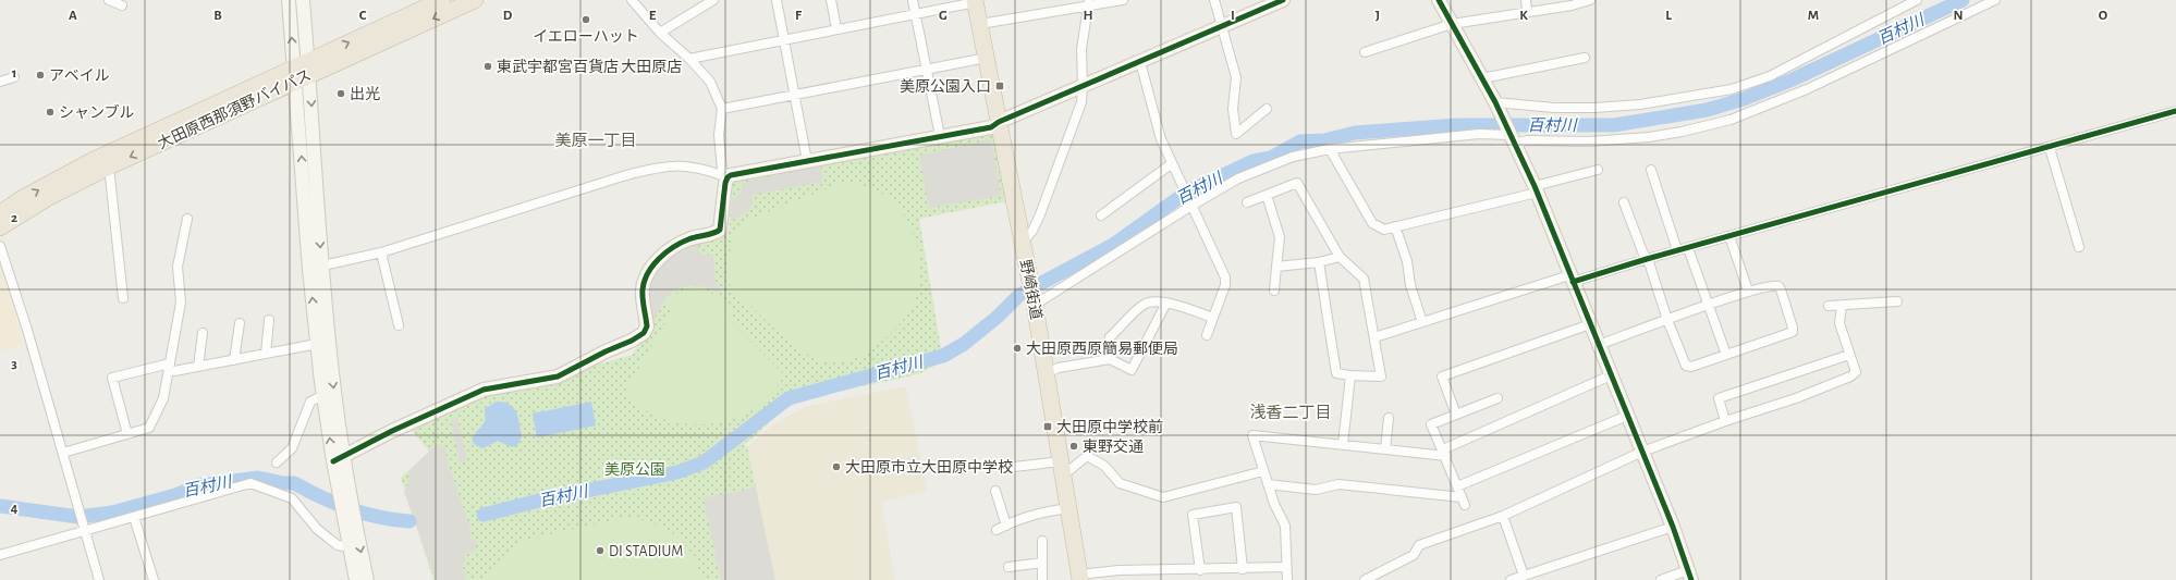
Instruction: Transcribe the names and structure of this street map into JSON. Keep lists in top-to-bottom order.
{
  "streets": {
    "highway": ["大田原西那須野バイパス", "野崎街道"]
  },
  "districts": ["美原一丁目", "浅香二丁目"],
  "water": ["百村川"],
  "parks": ["美原公園"],
  "places": {
    "other": [
      "イエローハット",
      "東武宇都宮百貨店 大田原店",
      "アベイル",
      "出光",
      "シャンブル",
      "大田原西原簡易郵便局",
      "東野交通",
      "大田原市立大田原中学校",
      "DI STADIUM"
    ],
    "transit": ["美原公園入口", "大田原中学校前"]
  },
  "grid": {
    "columns": [
      "A",
      "B",
      "C",
      "D",
      "E",
      "F",
      "G",
      "H",
      "I",
      "J",
      "K",
      "L",
      "M",
      "N",
      "O"
    ],
    "rows": [
      "1",
      "2",
      "3",
      "4"
    ]
  }
}
